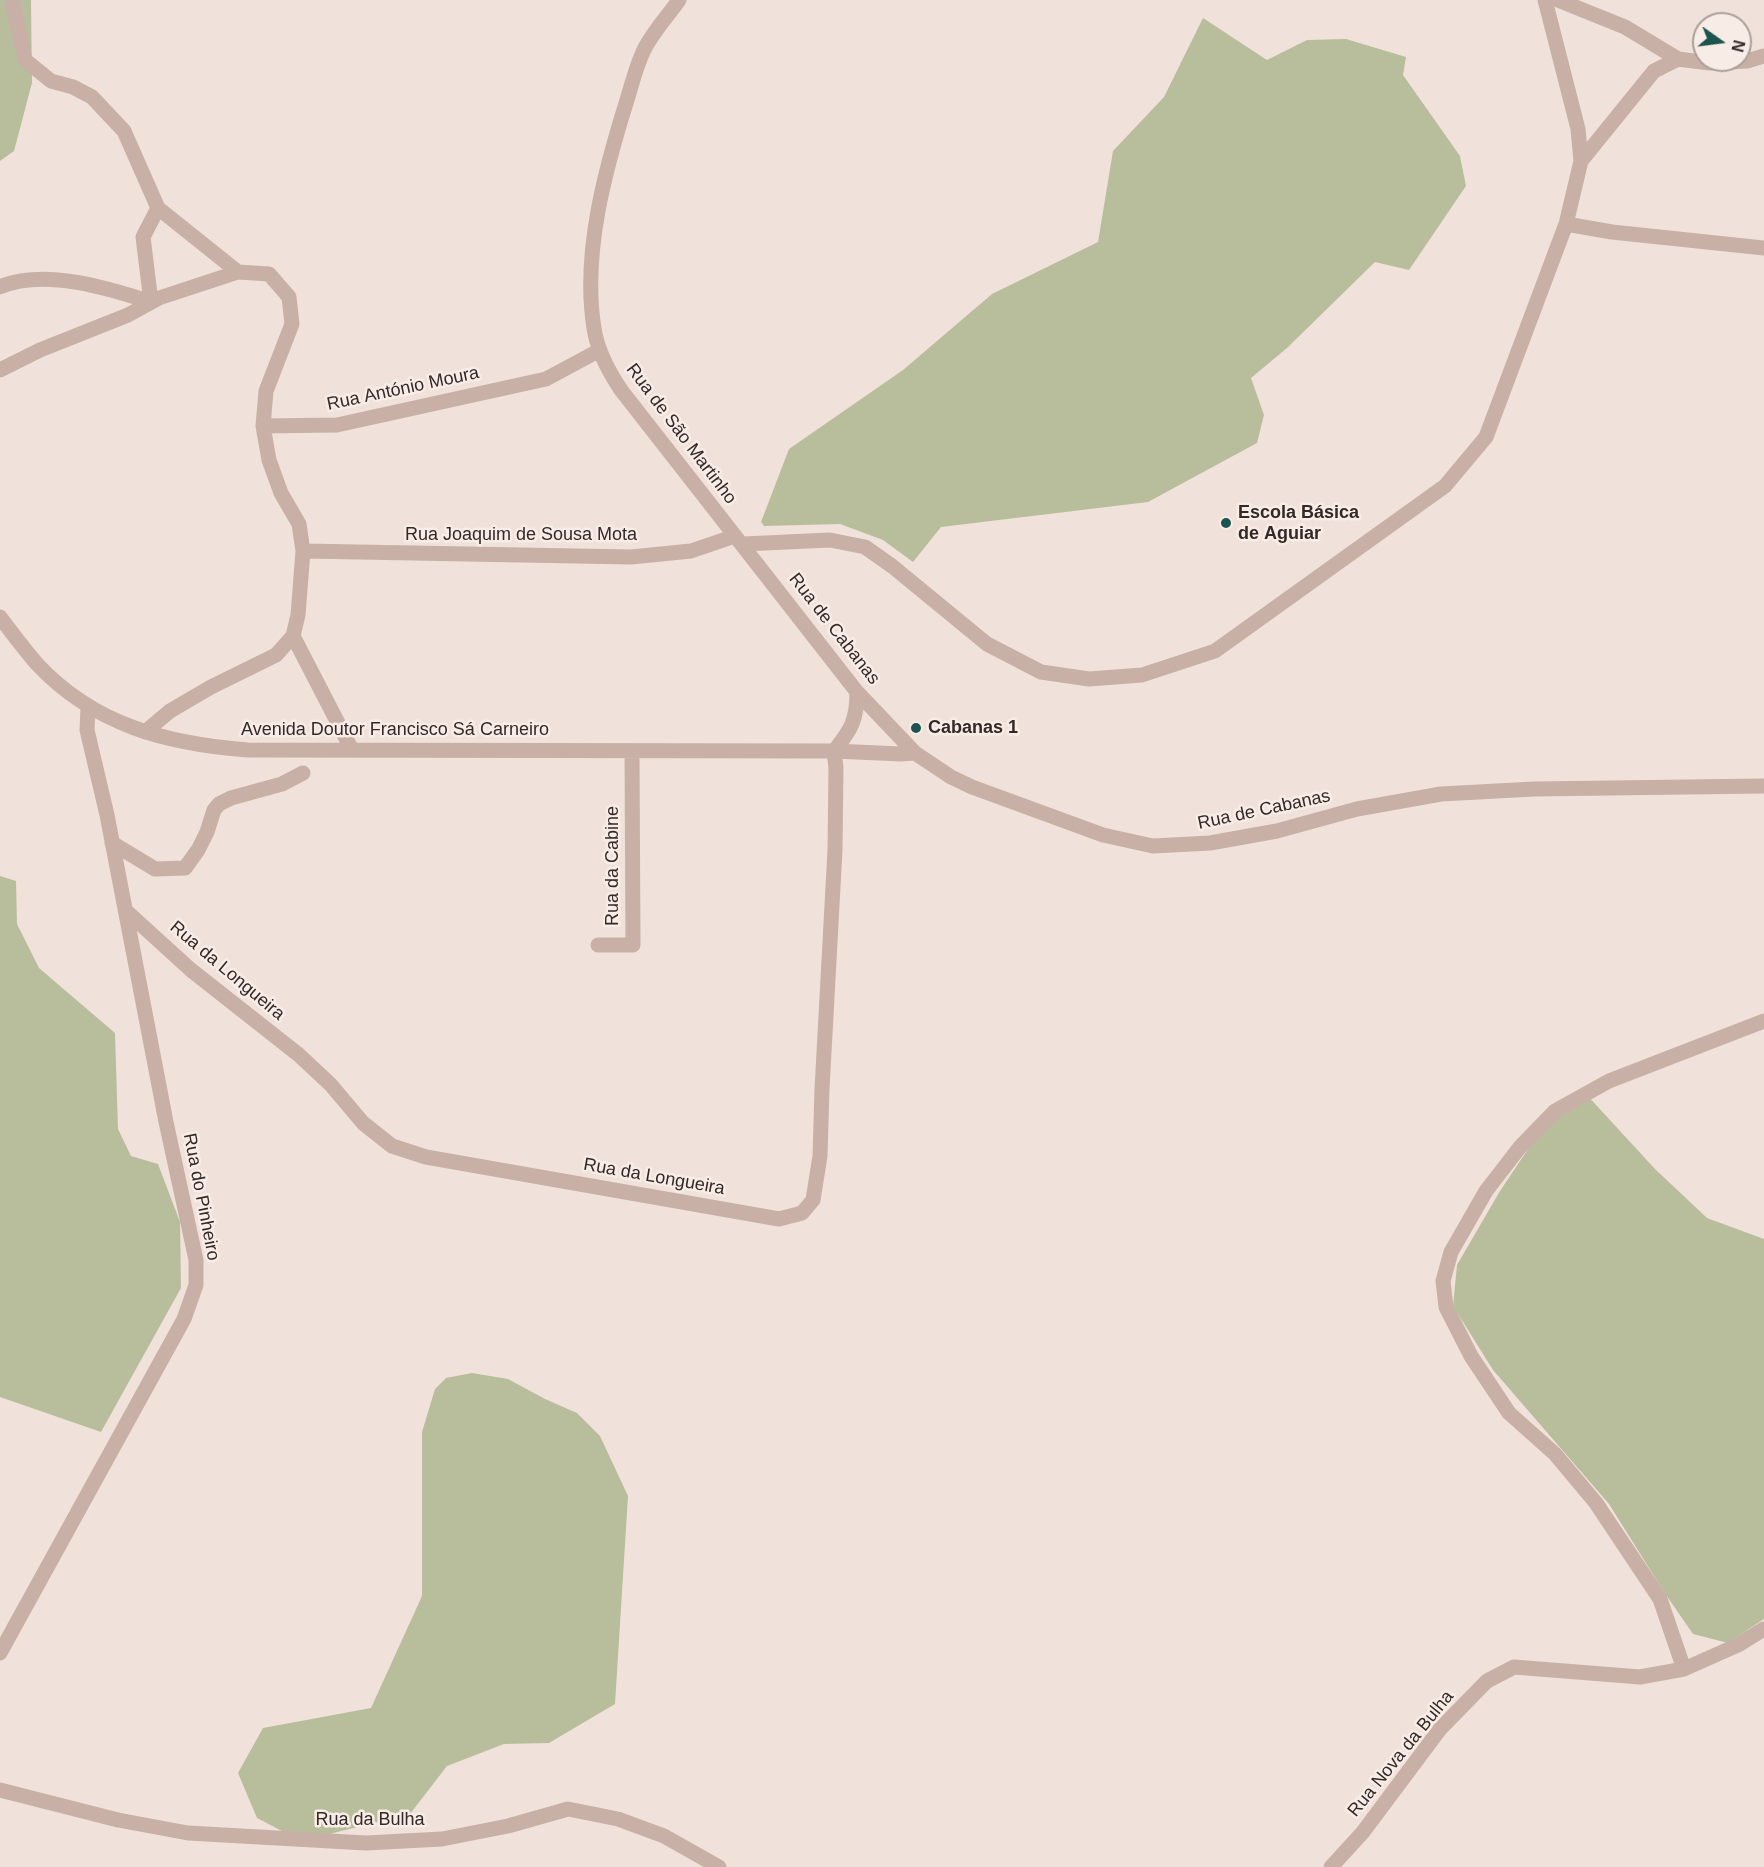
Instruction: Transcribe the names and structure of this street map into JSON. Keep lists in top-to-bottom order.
{
  "streets": {
    "street": [
      "Rua António Moura",
      "Rua de São Martinho",
      "Rua Joaquim de Sousa Mota",
      "Rua de Cabanas",
      "Avenida Doutor Francisco Sá Carneiro",
      "Rua da Cabine",
      "Rua da Longueira",
      "Rua do Pinheiro",
      "Rua Nova da Bulha",
      "Rua da Bulha"
    ]
  },
  "crossings": [
    ["Rua António Moura", "Rua de São Martinho"],
    ["Rua de São Martinho", "Rua Joaquim de Sousa Mota"],
    ["Rua de São Martinho", "Rua de Cabanas"],
    ["Rua Joaquim de Sousa Mota", "Rua de Cabanas"],
    ["Rua de Cabanas", "Avenida Doutor Francisco Sá Carneiro"],
    ["Avenida Doutor Francisco Sá Carneiro", "Rua da Cabine"],
    ["Avenida Doutor Francisco Sá Carneiro", "Rua da Longueira"],
    ["Avenida Doutor Francisco Sá Carneiro", "Rua do Pinheiro"],
    ["Rua da Longueira", "Rua do Pinheiro"]
  ],
  "places": ["Escola Básica de Aguiar", "Cabanas 1"],
  "north": "right"
}
